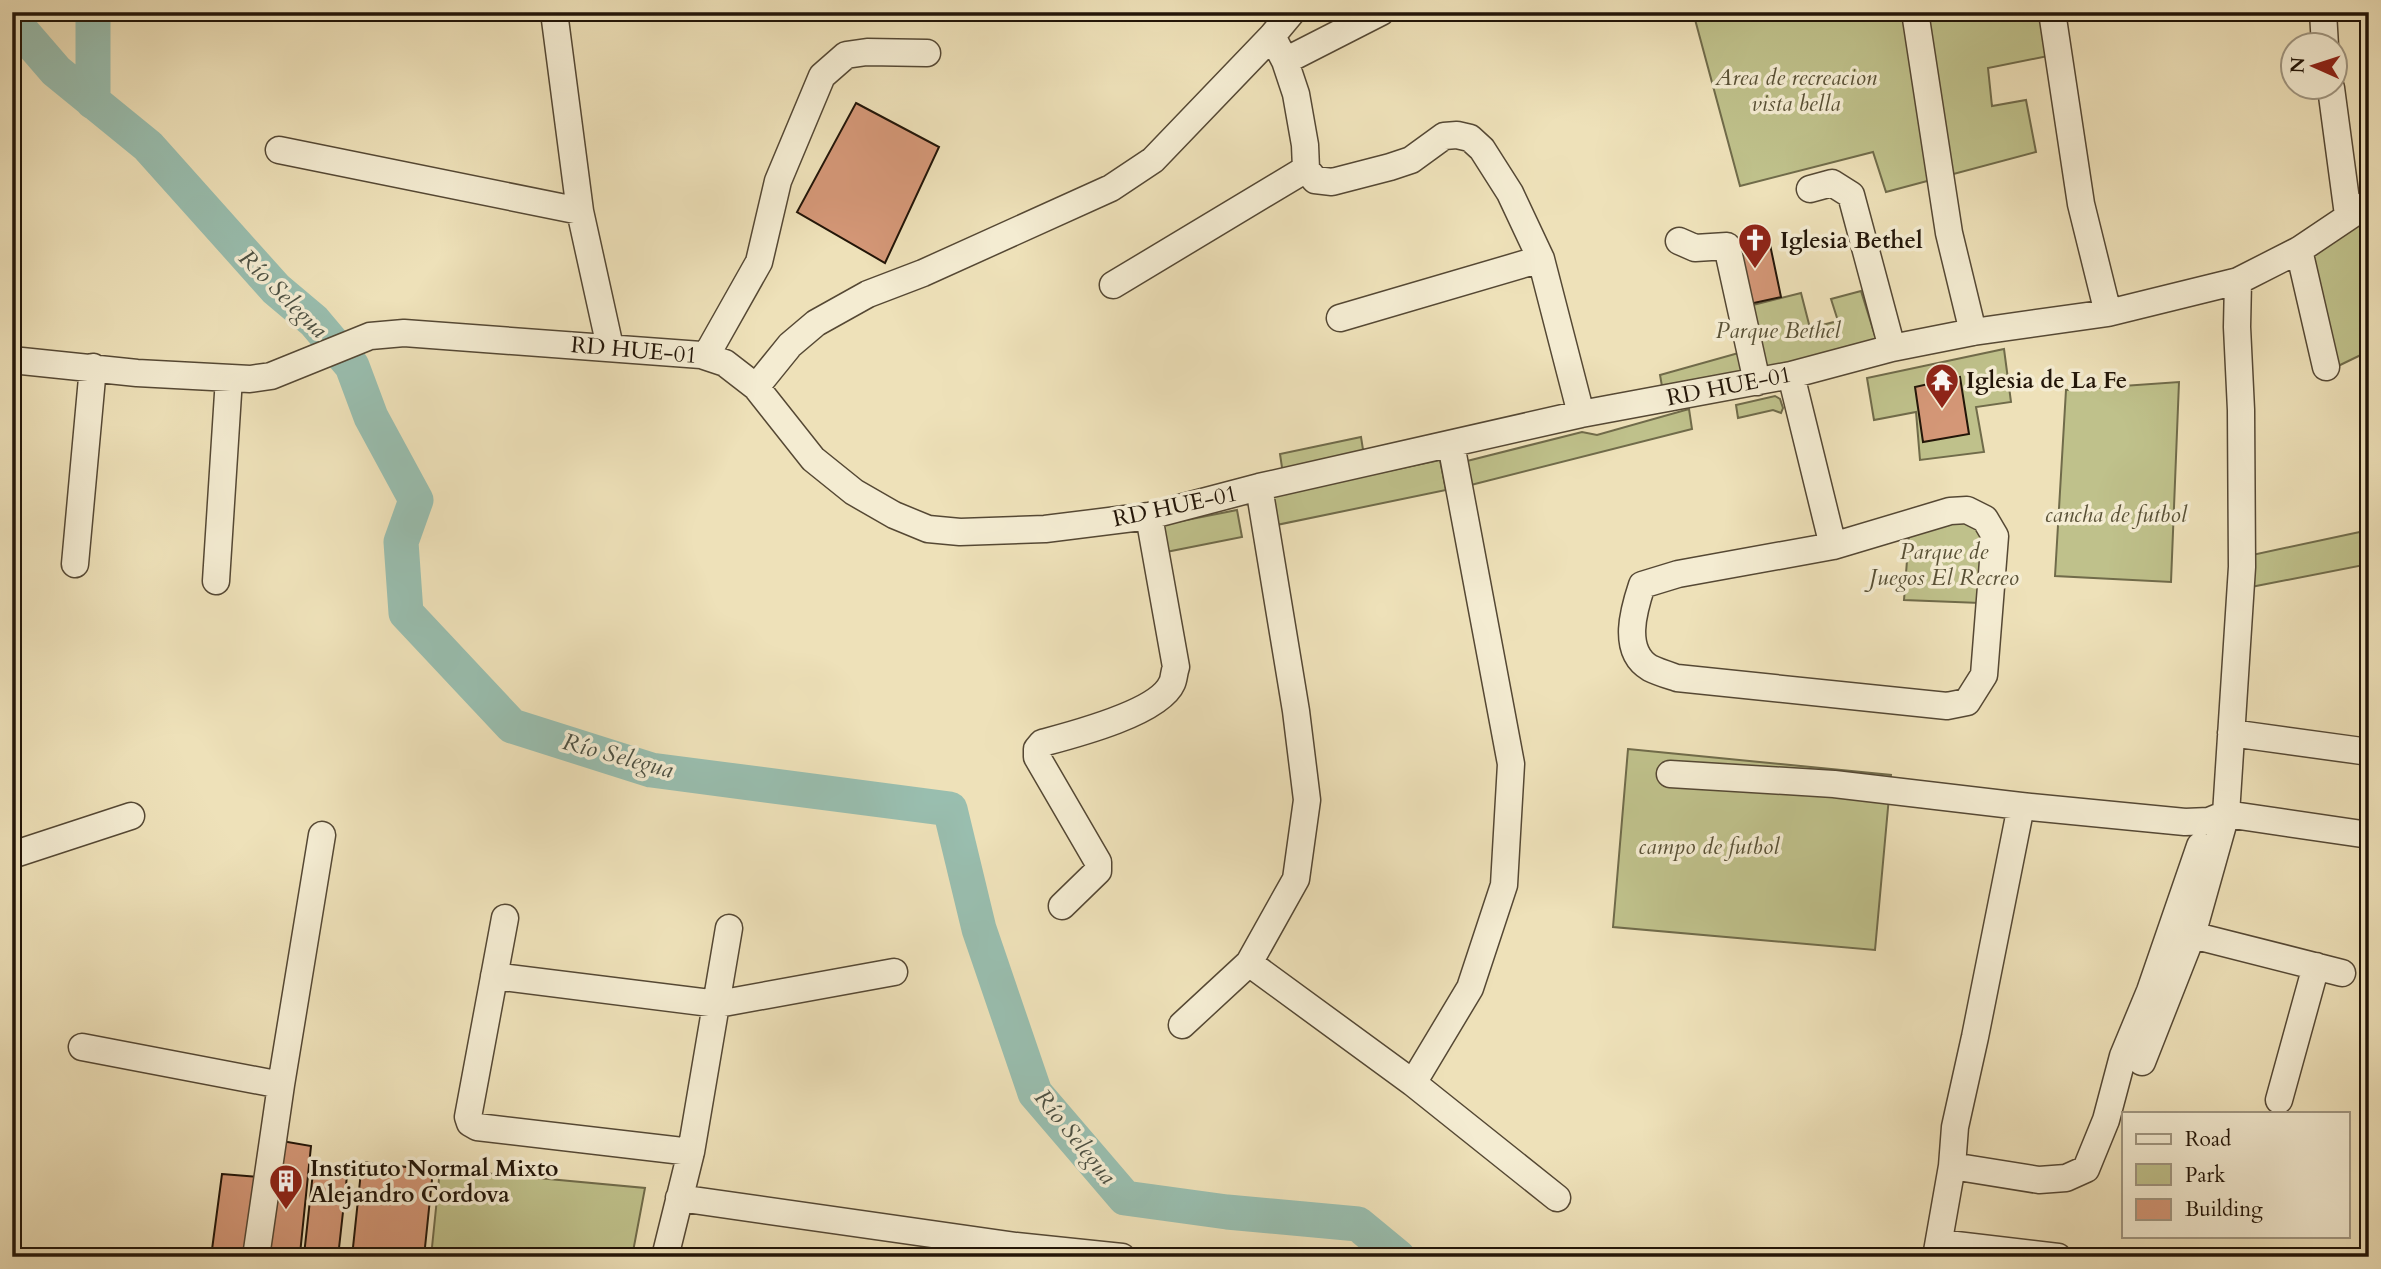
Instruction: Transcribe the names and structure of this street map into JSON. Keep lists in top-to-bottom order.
{
  "streets": {
    "street": ["RD HUE-01"]
  },
  "water": ["Río Selegua"],
  "parks": [
    "Area de recreacion vista bella",
    "Parque Bethel",
    "cancha de futbol",
    "Parque de Juegos El Recreo",
    "campo de futbol"
  ],
  "places": {
    "church": ["Iglesia Bethel"],
    "temple": ["Iglesia de La Fe"],
    "building": ["Instituto Normal Mixto Alejandro Cordova"]
  },
  "legend": ["Road", "Park", "Building"],
  "north": "left"
}
